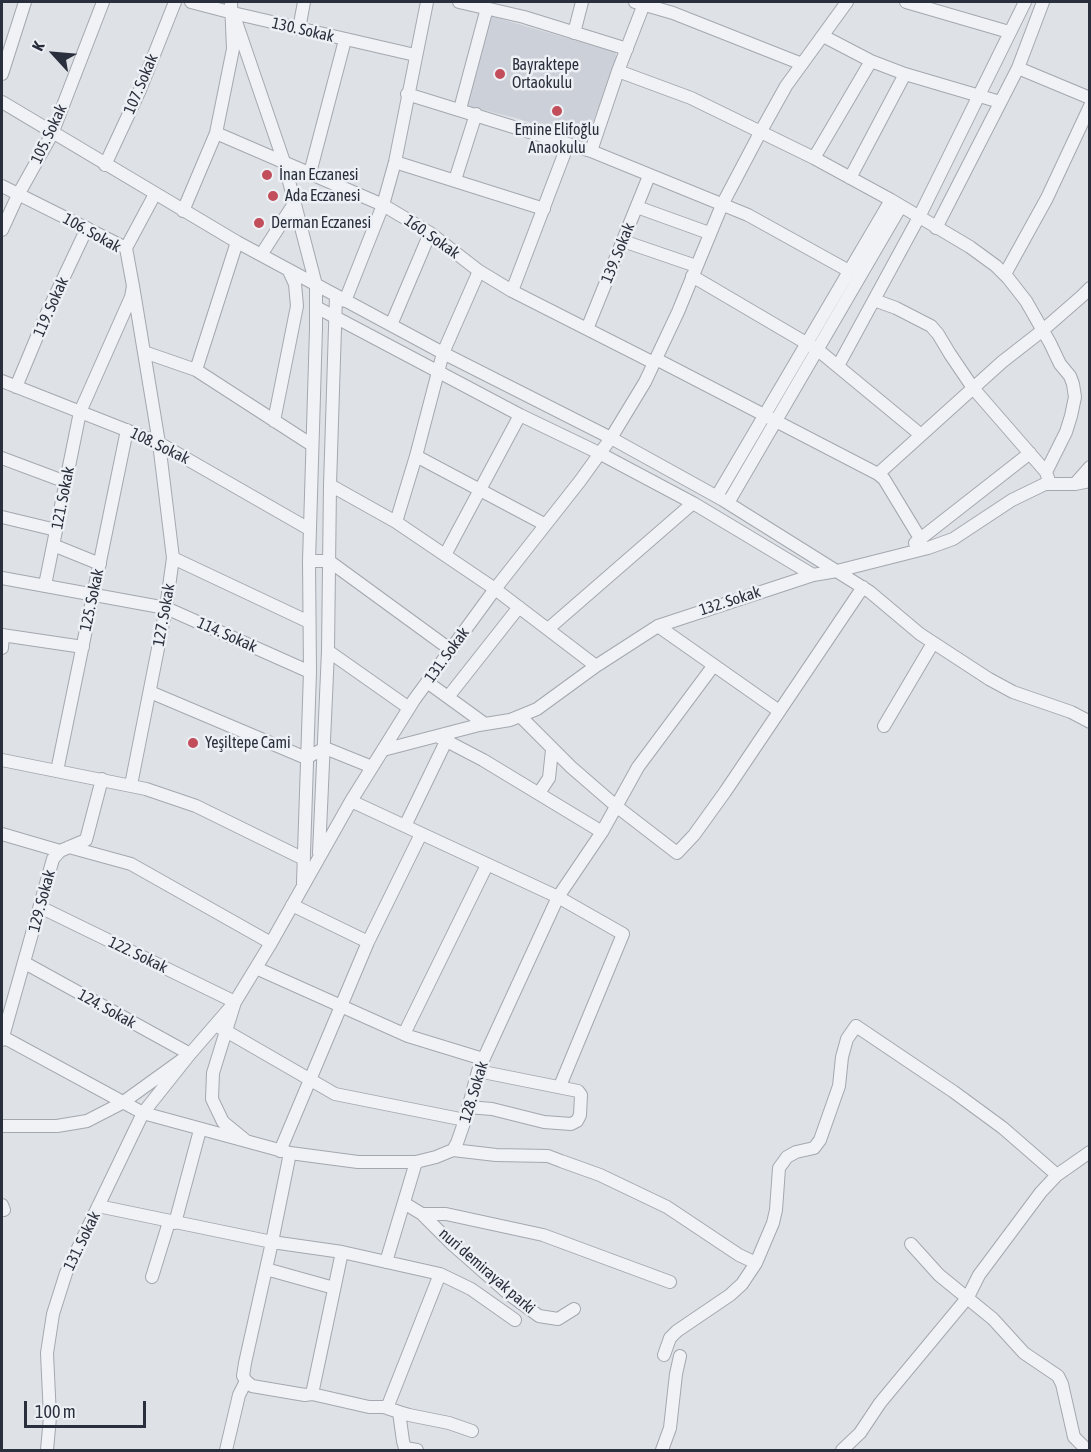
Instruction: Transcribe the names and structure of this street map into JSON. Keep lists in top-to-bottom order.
{
  "streets": {
    "street": [
      "130. Sokak",
      "107. Sokak",
      "105. Sokak",
      "106. Sokak",
      "160. Sokak",
      "139. Sokak",
      "119. Sokak",
      "108. Sokak",
      "121. Sokak",
      "125. Sokak",
      "132. Sokak",
      "127. Sokak",
      "114. Sokak",
      "131. Sokak",
      "129. Sokak",
      "122. Sokak",
      "124. Sokak",
      "128. Sokak",
      "nuri demirayak parki"
    ]
  },
  "crossings": [
    ["105. Sokak", "106. Sokak"],
    ["106. Sokak", "119. Sokak"],
    ["106. Sokak", "108. Sokak"],
    ["106. Sokak", "121. Sokak"],
    ["106. Sokak", "127. Sokak"],
    ["160. Sokak", "139. Sokak"],
    ["160. Sokak", "131. Sokak"],
    ["119. Sokak", "108. Sokak"],
    ["108. Sokak", "121. Sokak"],
    ["108. Sokak", "125. Sokak"],
    ["108. Sokak", "127. Sokak"],
    ["121. Sokak", "114. Sokak"],
    ["125. Sokak", "114. Sokak"],
    ["132. Sokak", "131. Sokak"],
    ["127. Sokak", "114. Sokak"],
    ["131. Sokak", "122. Sokak"],
    ["131. Sokak", "124. Sokak"],
    ["129. Sokak", "122. Sokak"],
    ["129. Sokak", "124. Sokak"]
  ],
  "places": [
    "Bayraktepe Ortaokulu",
    "Emine Elifoğlu Anaokulu",
    "İnan Eczanesi",
    "Ada Eczanesi",
    "Derman Eczanesi",
    "Yeşiltepe Cami"
  ],
  "scale_bar": "100 m",
  "north": "top left"
}
